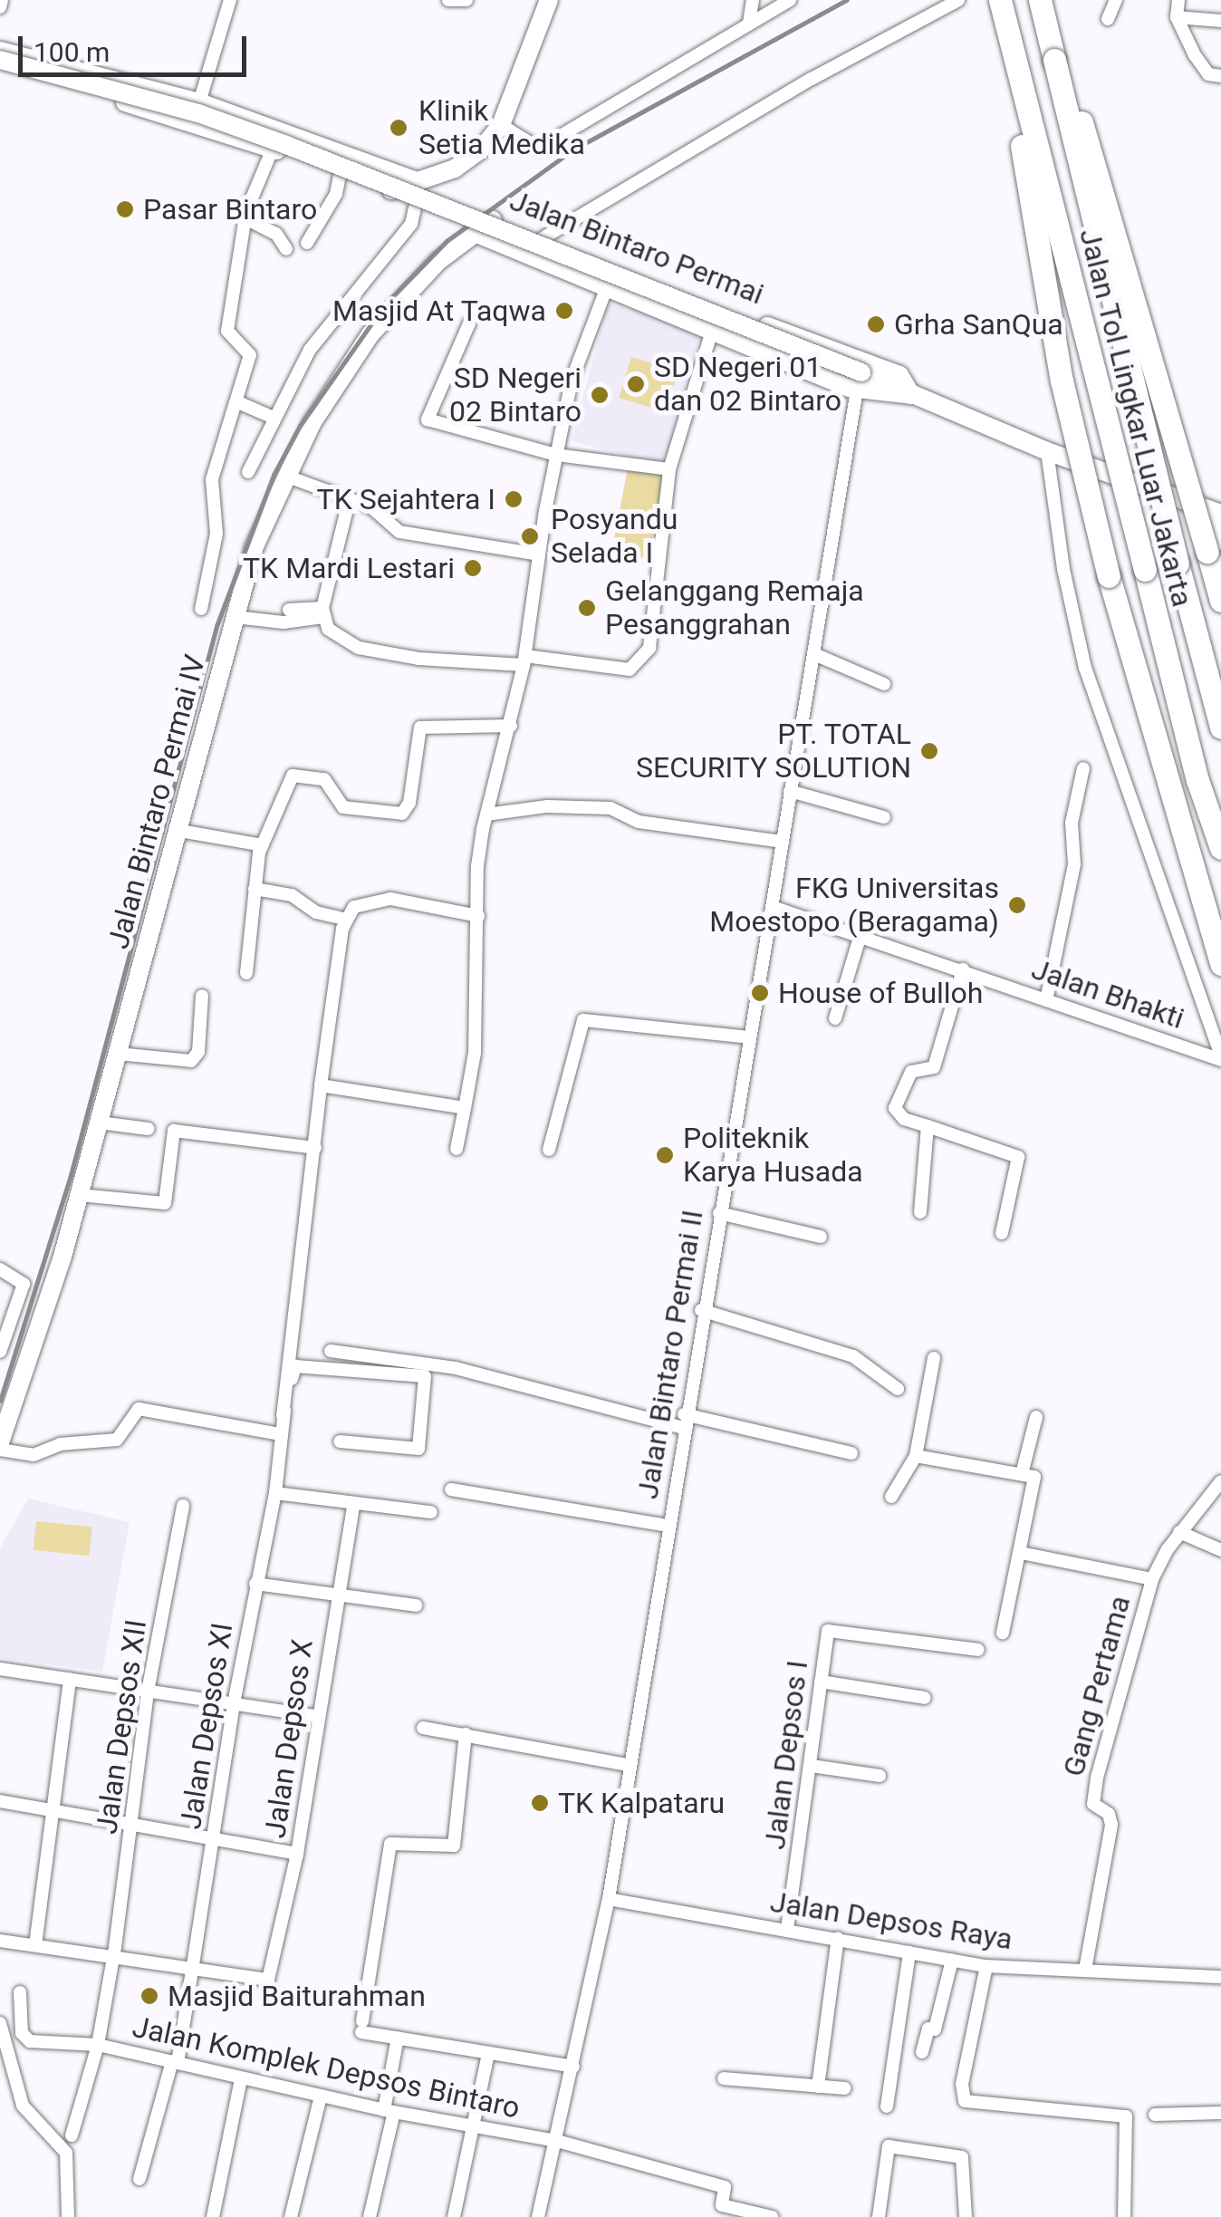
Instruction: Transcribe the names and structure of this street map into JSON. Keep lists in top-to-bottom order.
{
  "streets": {
    "highway": ["Jalan Tol Lingkar Luar Jakarta"],
    "street": [
      "Jalan Bintaro Permai",
      "Jalan Bintaro Permai IV",
      "Jalan Bhakti",
      "Jalan Bintaro Permai II",
      "Gang Pertama",
      "Jalan Depsos XI",
      "Jalan Depsos XII",
      "Jalan Depsos X",
      "Jalan Depsos I",
      "Jalan Depsos Raya",
      "Jalan Komplek Depsos Bintaro"
    ]
  },
  "crossings": [
    ["Jalan Bintaro Permai", "Jalan Bintaro Permai IV"],
    ["Jalan Bintaro Permai", "Jalan Bintaro Permai II"],
    ["Jalan Bhakti", "Jalan Bintaro Permai II"],
    ["Jalan Bintaro Permai II", "Jalan Depsos Raya"],
    ["Jalan Bintaro Permai II", "Jalan Komplek Depsos Bintaro"],
    ["Gang Pertama", "Jalan Depsos Raya"],
    ["Jalan Depsos XI", "Jalan Depsos X"],
    ["Jalan Depsos XI", "Jalan Komplek Depsos Bintaro"],
    ["Jalan Depsos XII", "Jalan Komplek Depsos Bintaro"],
    ["Jalan Depsos I", "Jalan Depsos Raya"]
  ],
  "places": [
    "Klinik Setia Medika",
    "Pasar Bintaro",
    "Masjid At Taqwa",
    "Grha SanQua",
    "SD Negeri 01 dan 02 Bintaro",
    "SD Negeri 02 Bintaro",
    "TK Sejahtera I",
    "Posyandu Selada I",
    "TK Mardi Lestari",
    "Gelanggang Remaja Pesanggrahan",
    "PT. TOTAL SECURITY SOLUTION",
    "FKG Universitas Moestopo (Beragama)",
    "House of Bulloh",
    "Politeknik Karya Husada",
    "TK Kalpataru",
    "Masjid Baiturahman"
  ],
  "scale_bar": "100 m"
}
